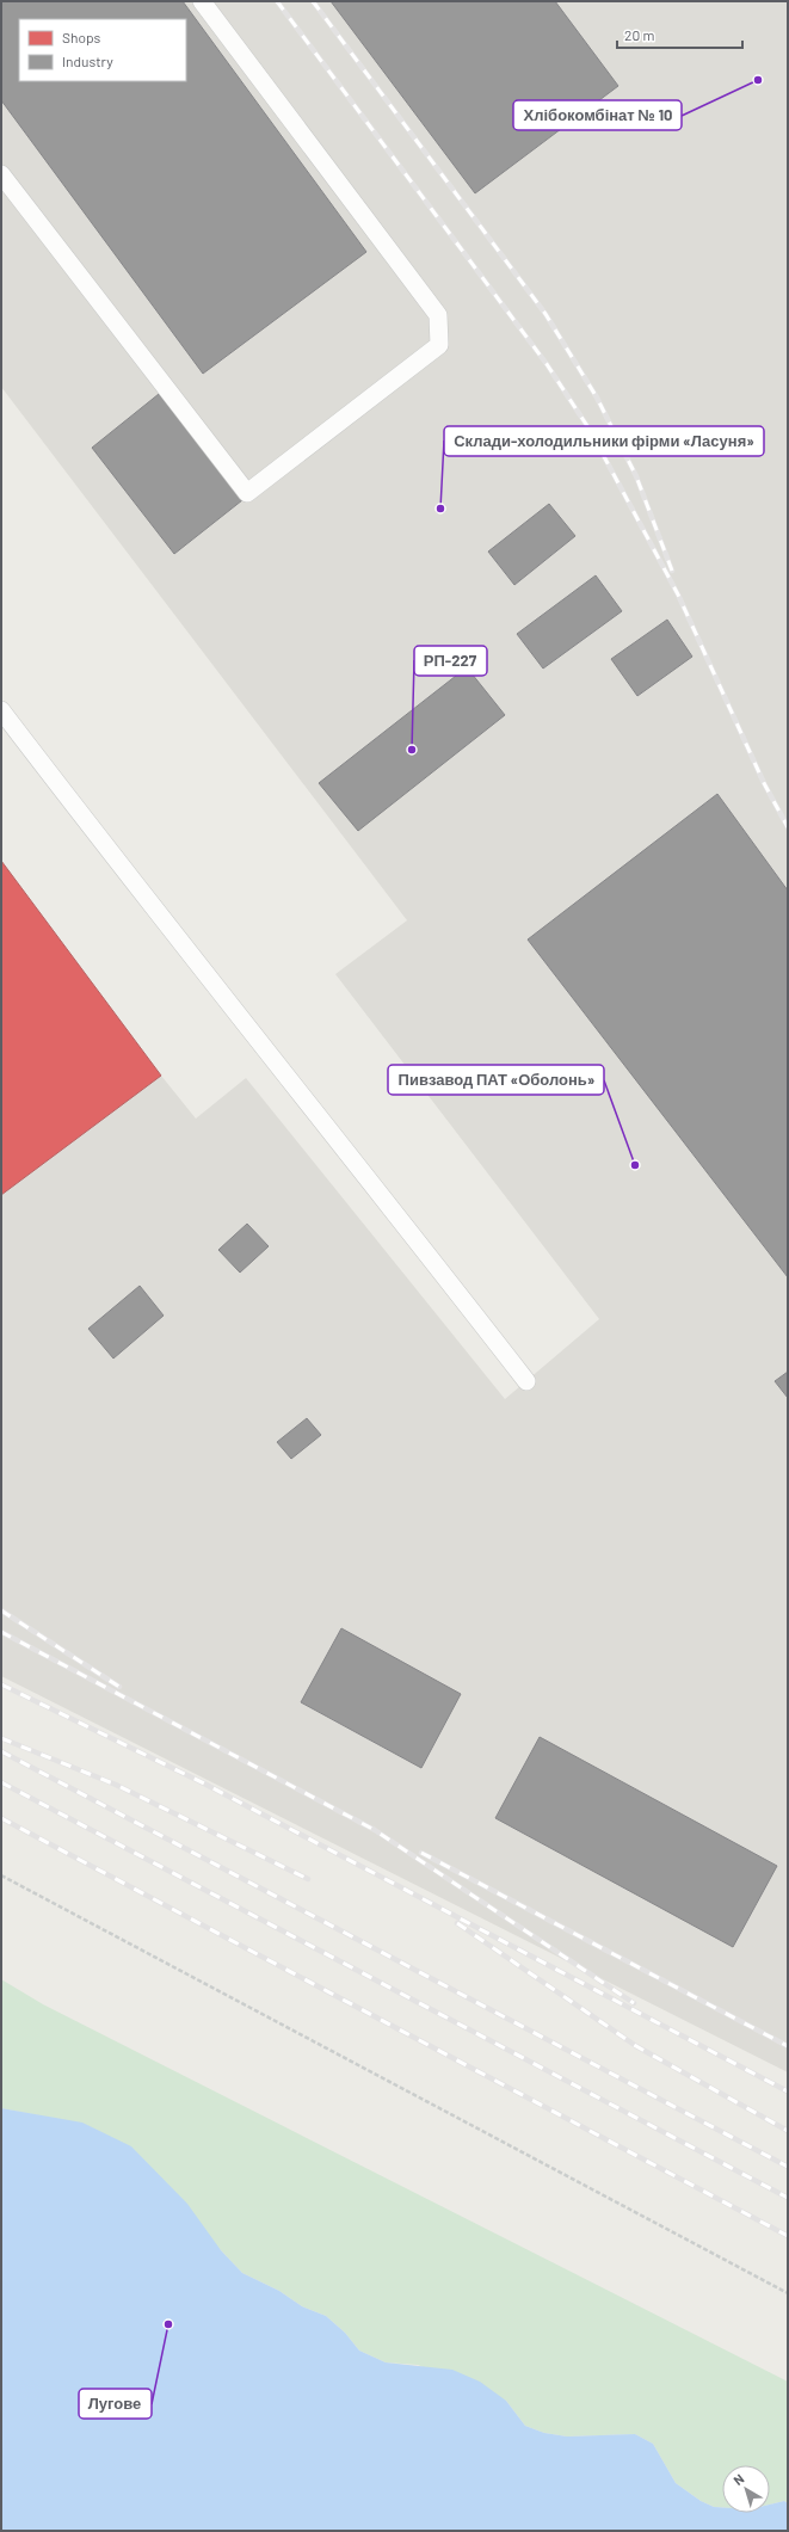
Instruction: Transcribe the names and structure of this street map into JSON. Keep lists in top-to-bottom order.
{
  "places": [
    "Хлібокомбінат № 10",
    "Склади-холодильники фірми «Ласуня»",
    "РП-227",
    "Пивзавод ПАТ «Оболонь»",
    "Лугове"
  ],
  "legend": ["Shops", "Industry"],
  "scale_bar": "20 m",
  "north": "top left"
}
